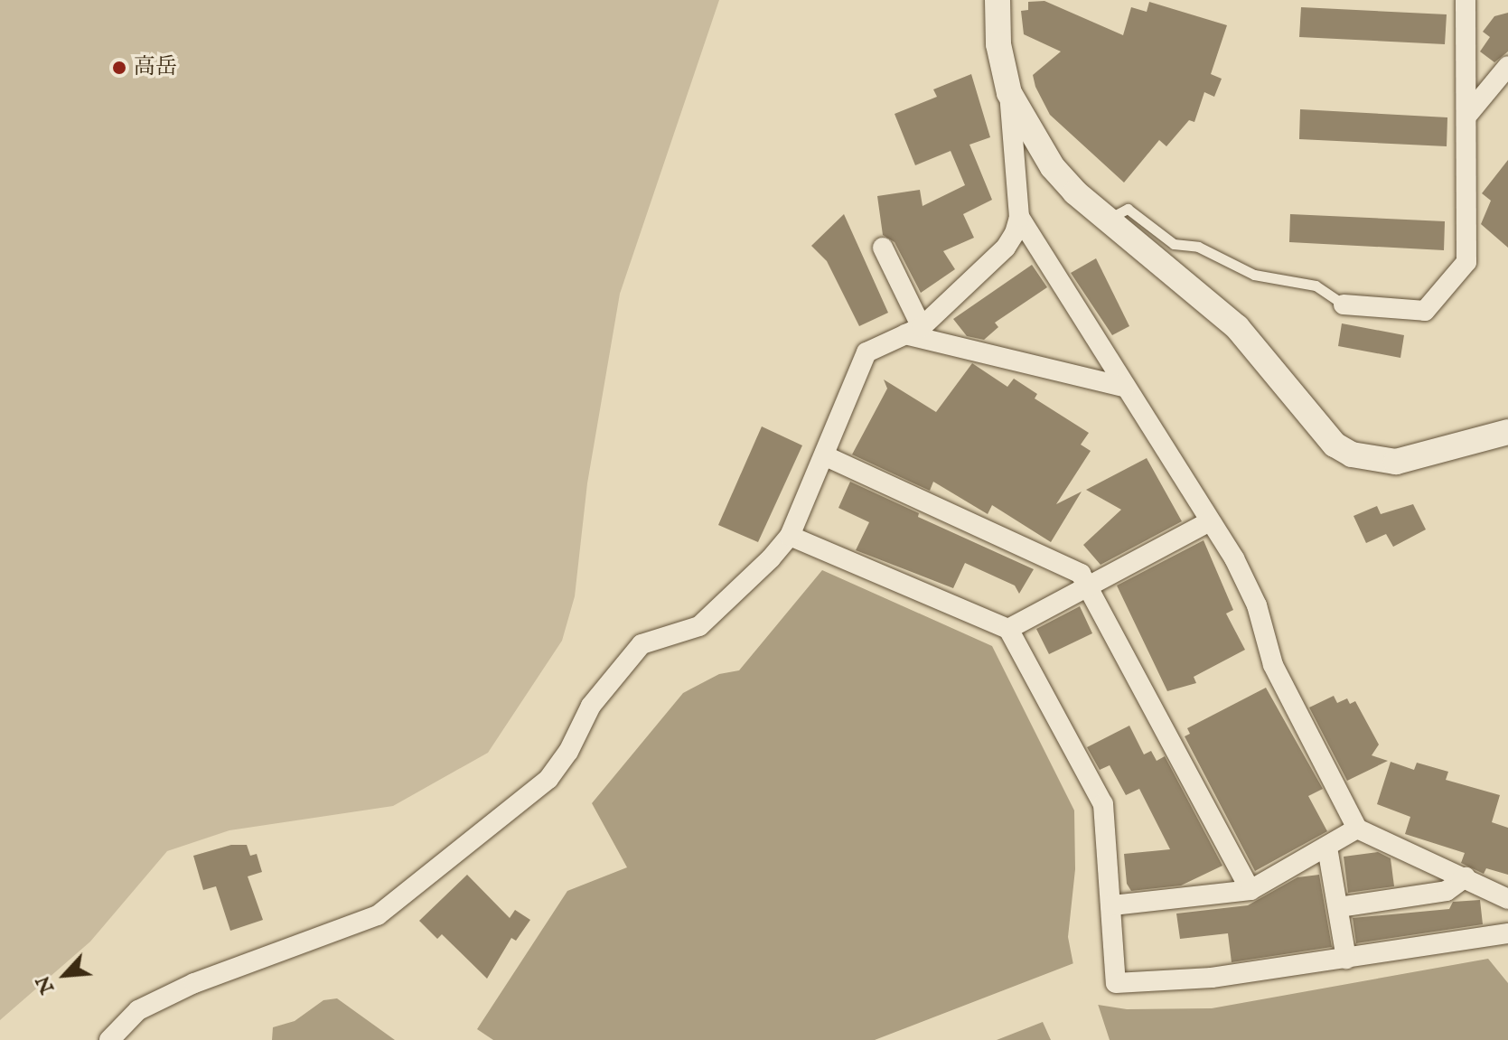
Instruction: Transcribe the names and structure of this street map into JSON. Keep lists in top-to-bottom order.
{
  "places": ["高岳"],
  "north": "bottom left"
}
